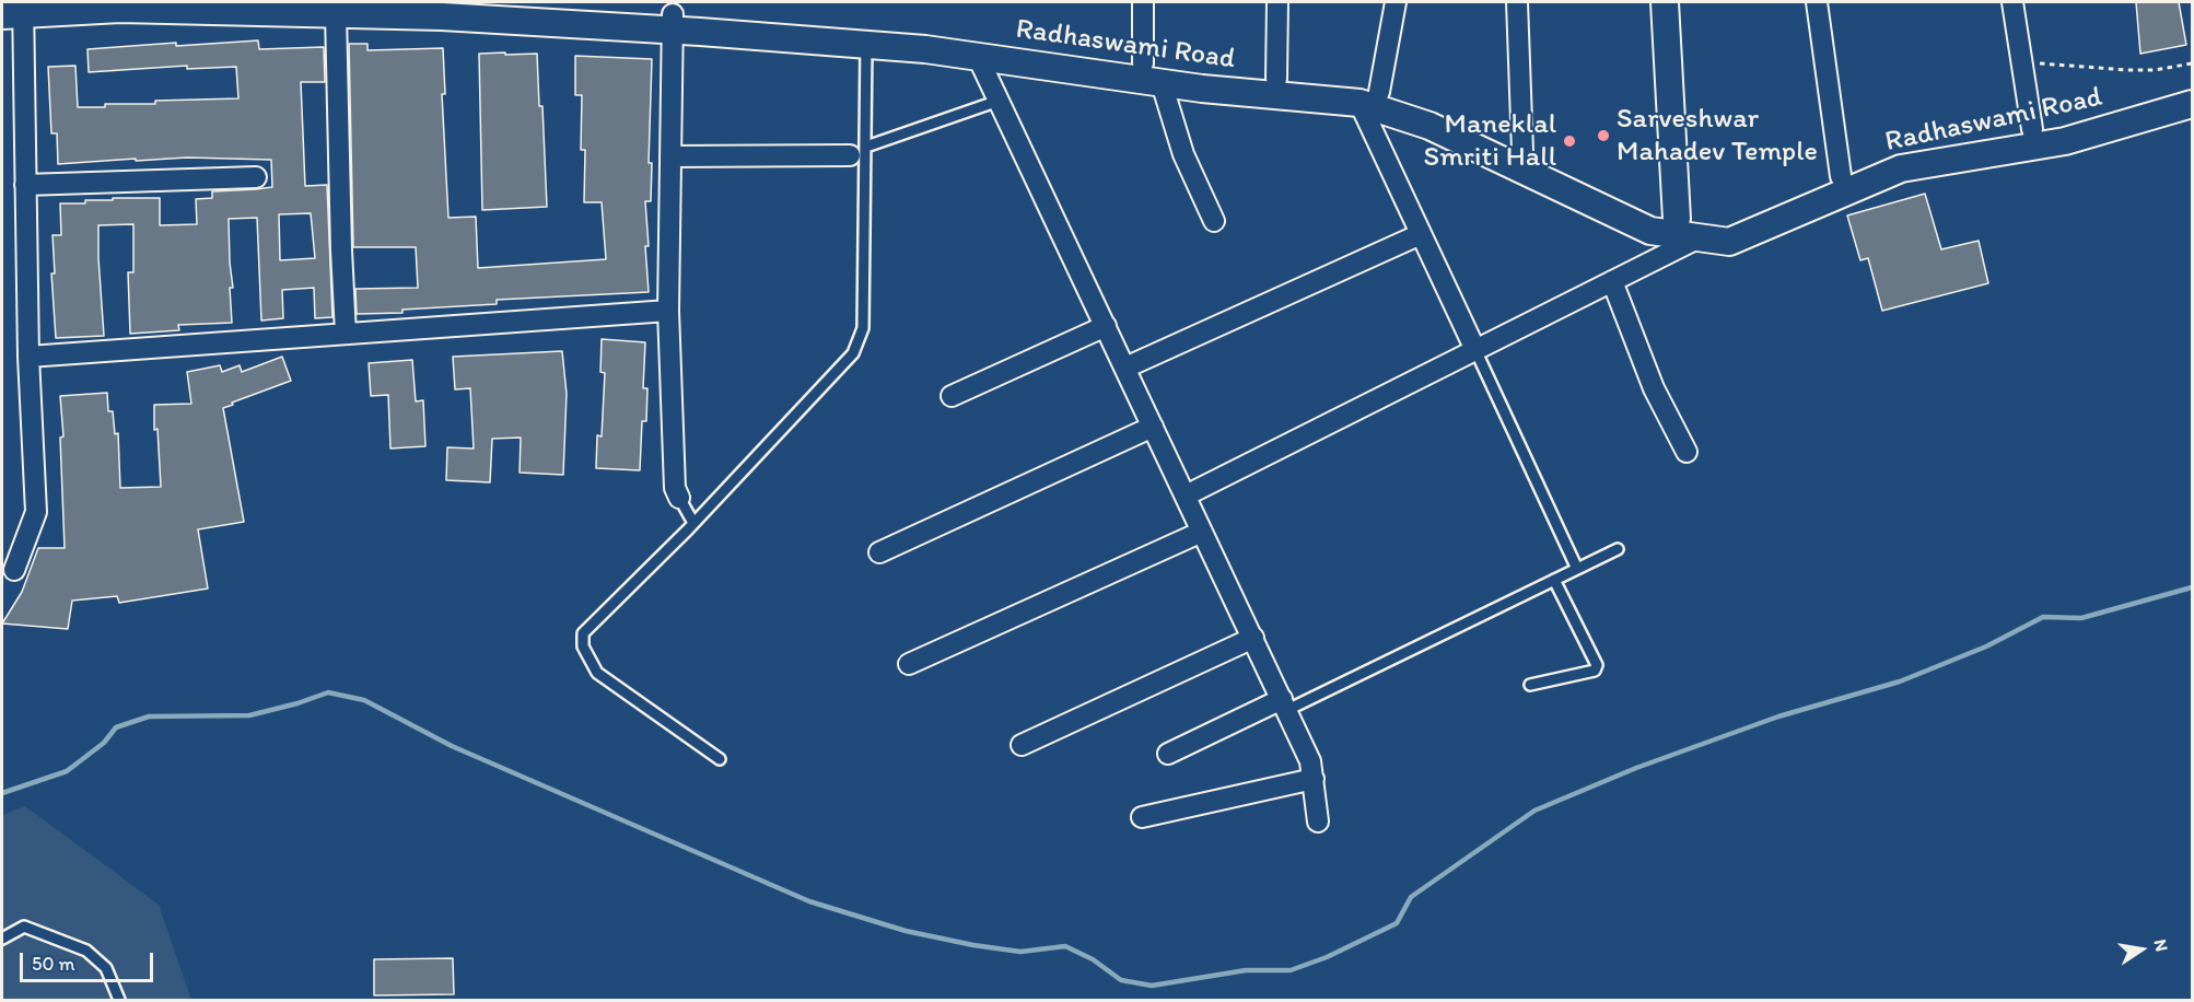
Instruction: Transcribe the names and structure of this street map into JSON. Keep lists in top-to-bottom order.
{
  "streets": {
    "street": ["Radhaswami Road"]
  },
  "places": ["Sarveshwar Mahadev Temple", "Maneklal Smriti Hall"],
  "scale_bar": "50 m",
  "north": "right"
}
